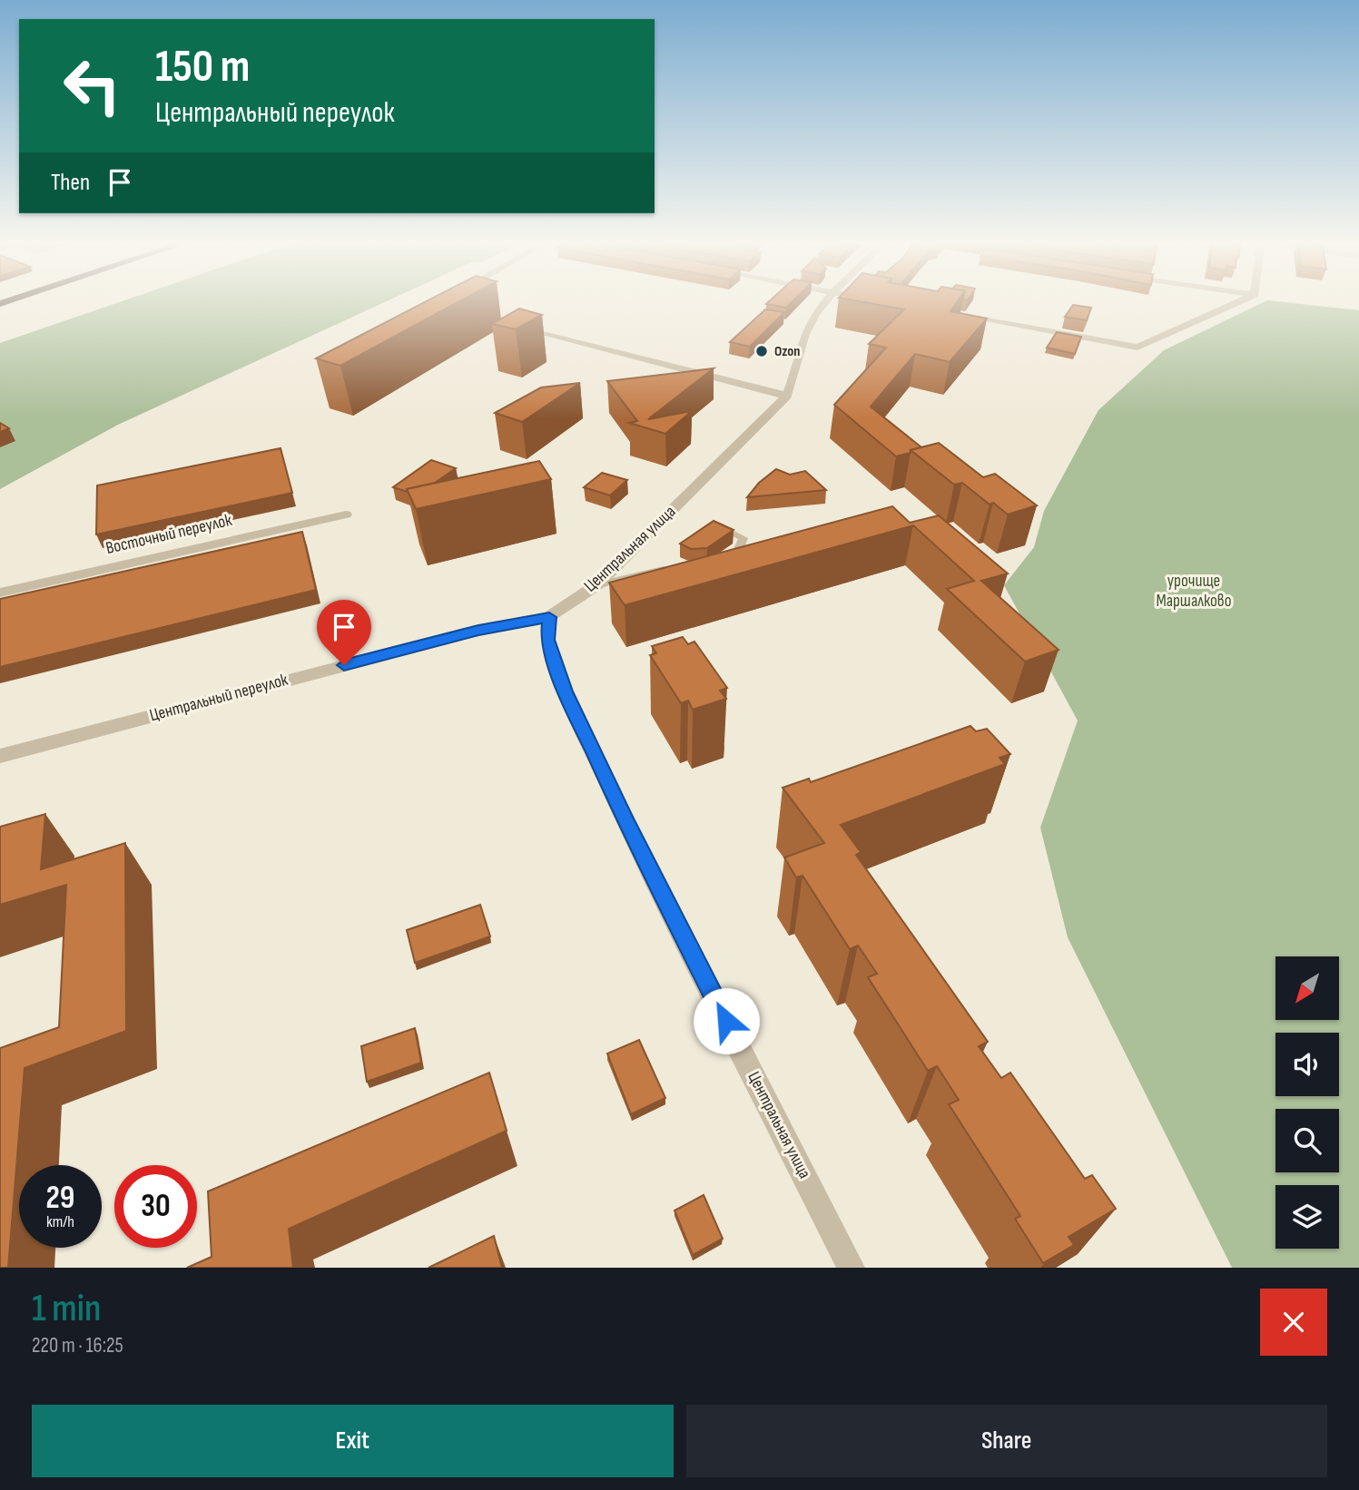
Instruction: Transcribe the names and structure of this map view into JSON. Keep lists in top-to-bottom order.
{
  "streets": {
    "street": ["Восточный переулок", "Центральная улица", "Центральный переулок"]
  },
  "crossings": [
    ["Центральная улица", "Центральный переулок"]
  ],
  "parks": ["урочище Маршалково"],
  "places": ["Ozon"],
  "north": "bottom left",
  "page": {
    "turn": ["150 m", "Центральный переулок"],
    "then": "Then",
    "speed": "29 km/h",
    "limit": "30",
    "heading": ["1 min", "220 m · 16:25"],
    "buttons": ["Exit", "Share"]
  }
}
